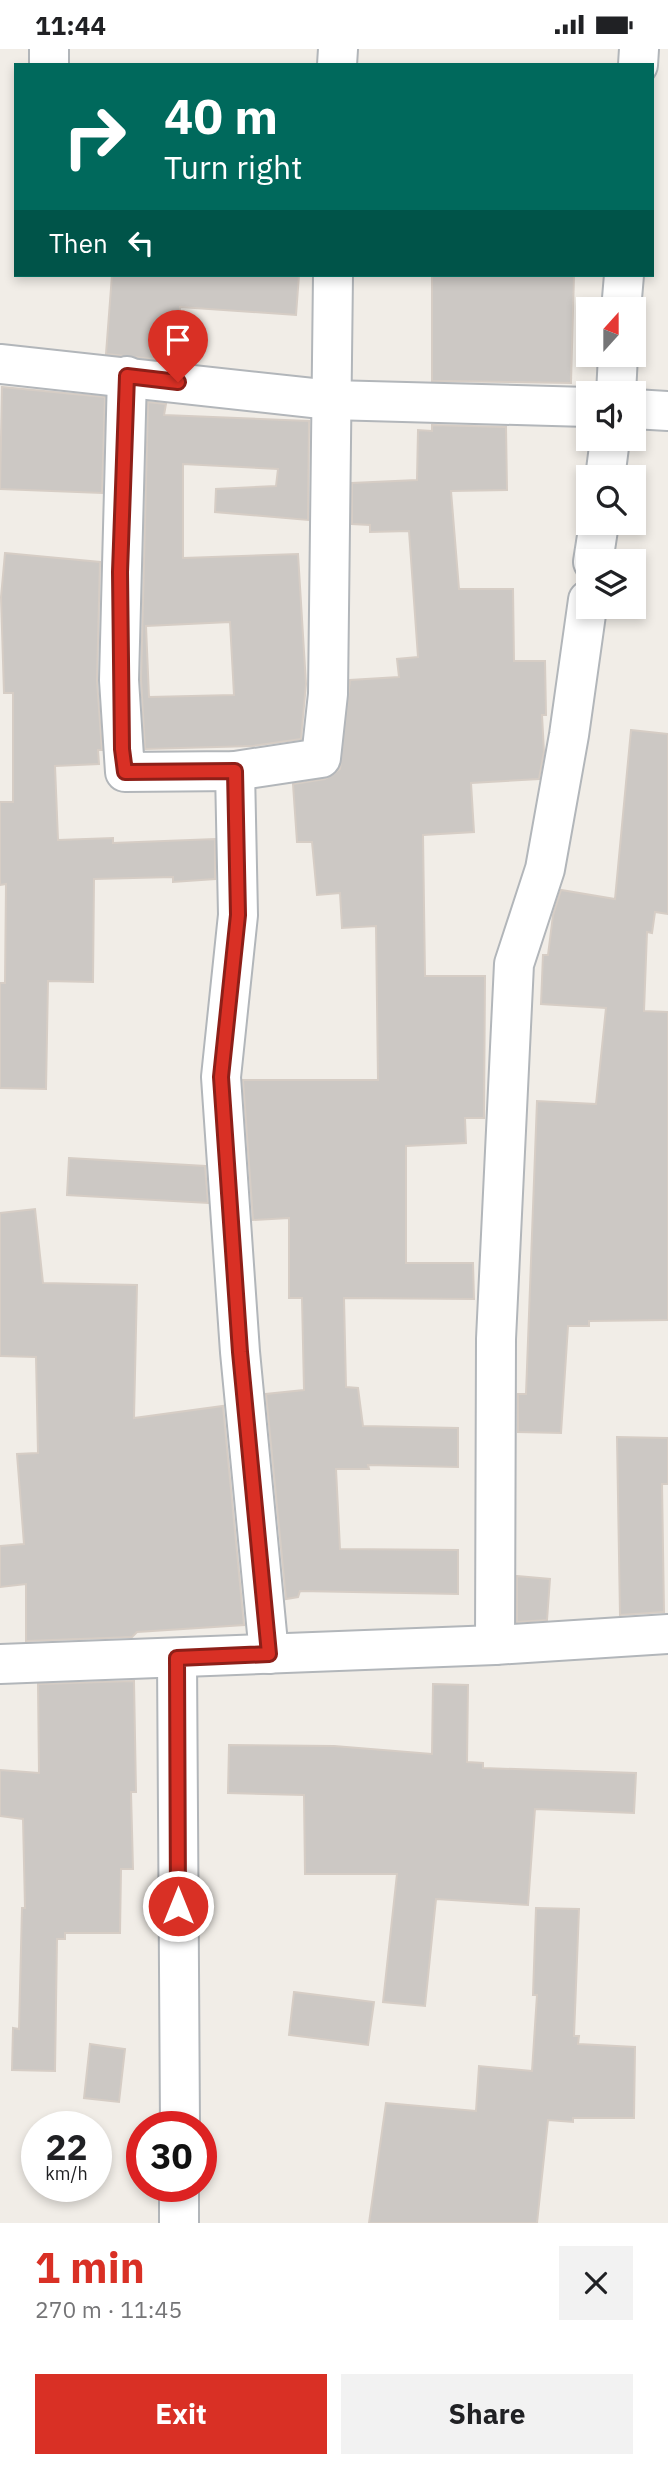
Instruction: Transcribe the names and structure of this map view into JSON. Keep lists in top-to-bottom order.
{
  "north": "top",
  "page": {
    "status": "11:44",
    "turn": ["40 m", "Turn right"],
    "then": "Then",
    "speed": "22 km/h",
    "limit": "30",
    "heading": ["1 min", "270 m · 11:45"],
    "buttons": ["Exit", "Share"]
  }
}
